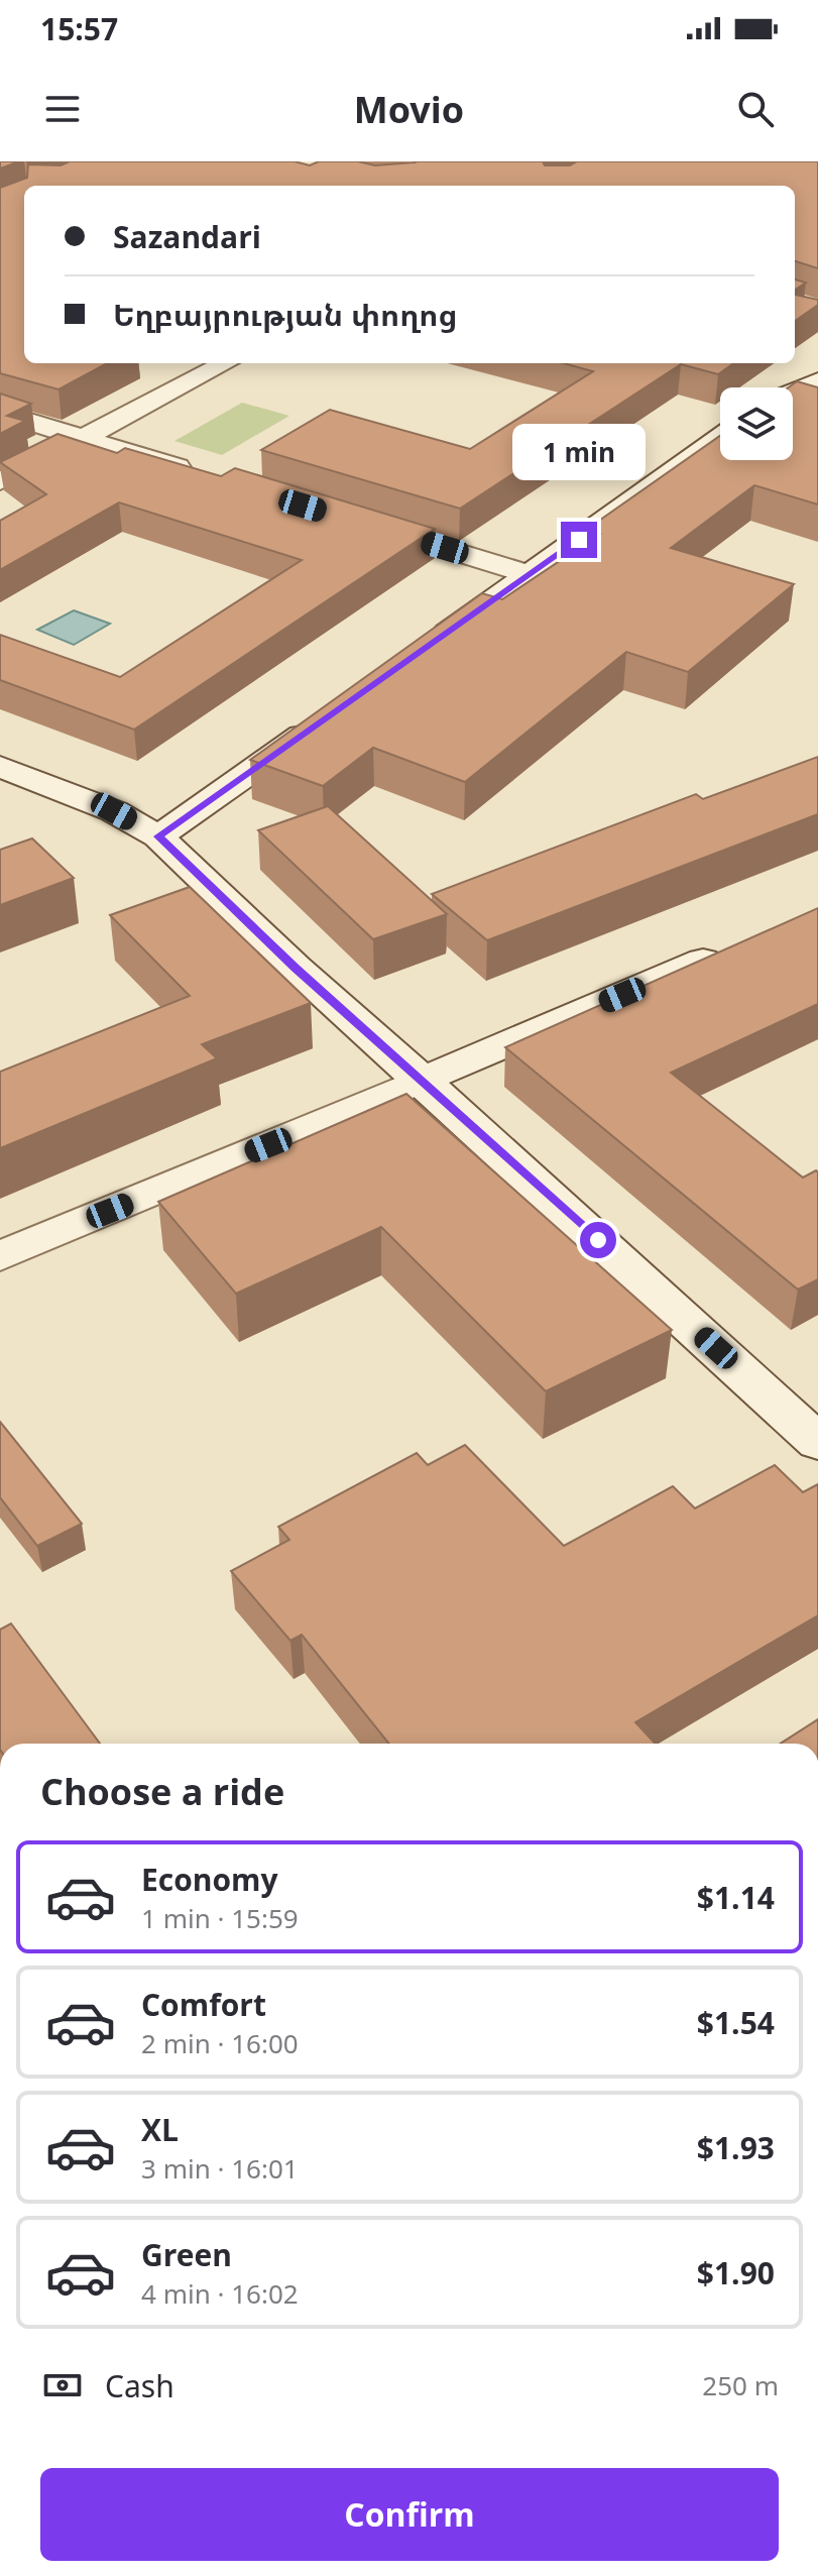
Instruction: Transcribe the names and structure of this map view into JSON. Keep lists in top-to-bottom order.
{
  "page": {
    "status": "15:57",
    "header": "Movio",
    "banner": ["Sazandari", "Եղբայրության փողոց"],
    "bubble": "1 min",
    "heading": "Choose a ride",
    "list": [
      {
        "name": "Economy",
        "note": "1 min · 15:59",
        "value": "$1.14"
      },
      {
        "name": "Comfort",
        "note": "2 min · 16:00",
        "value": "$1.54"
      },
      {
        "name": "XL",
        "note": "3 min · 16:01",
        "value": "$1.93"
      },
      {
        "name": "Green",
        "note": "4 min · 16:02",
        "value": "$1.90"
      }
    ],
    "pay": ["Cash", "250 m"],
    "buttons": "Confirm"
  }
}
